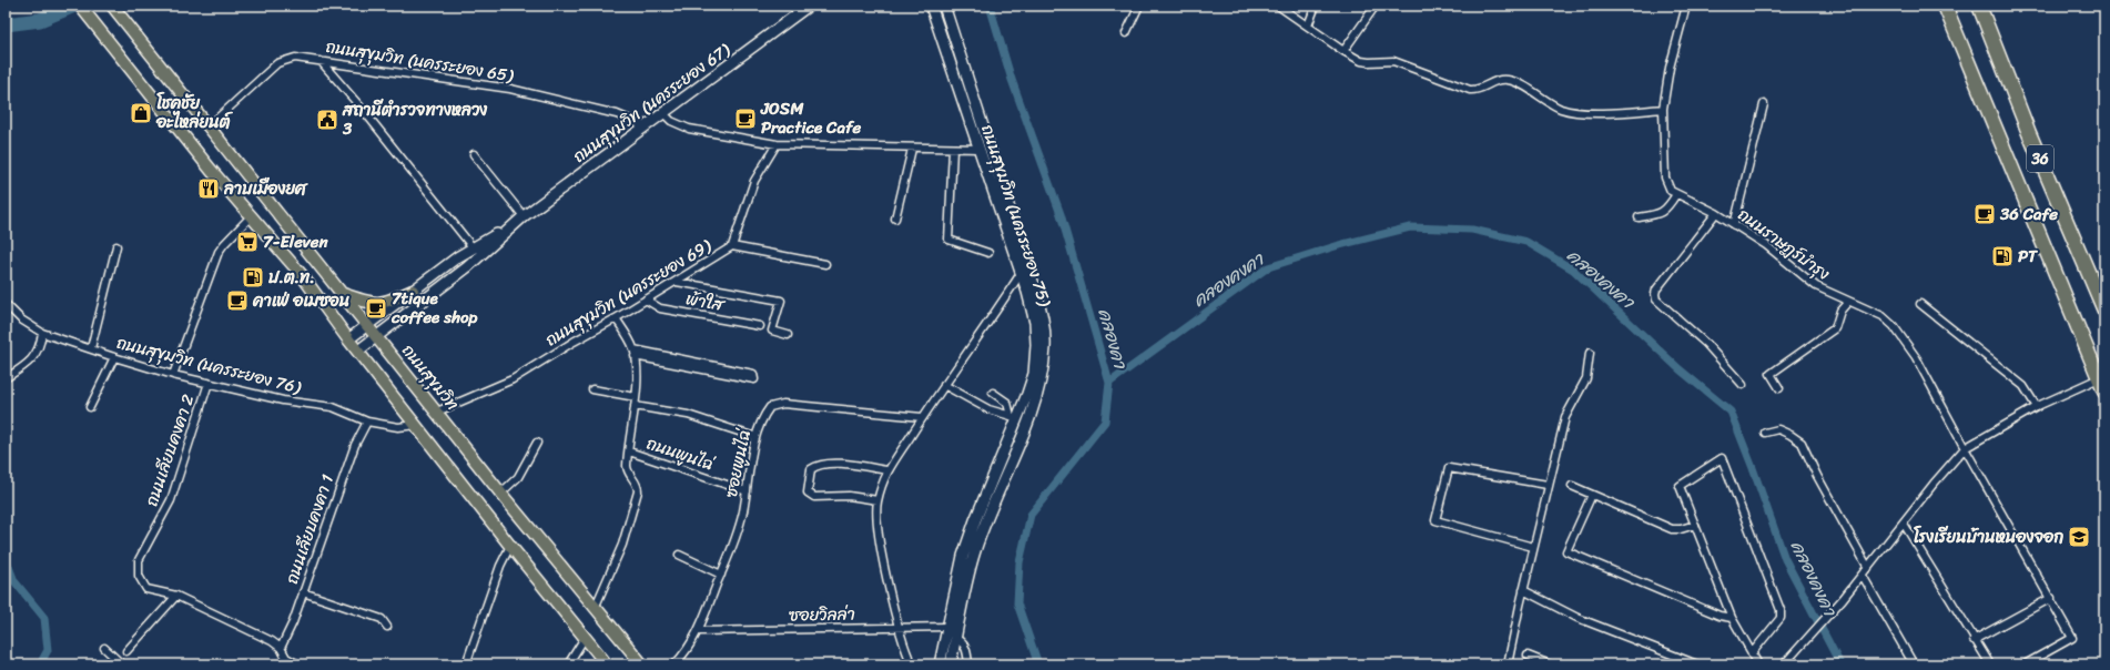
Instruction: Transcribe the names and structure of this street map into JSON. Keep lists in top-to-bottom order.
{
  "streets": {
    "highway": ["36"],
    "main road": ["ถนนสุขุมวิท"],
    "street": [
      "ถนนสุขุมวิท (นครระยอง 65)",
      "ถนนสุขุมวิท (นครระยอง 67)",
      "ถนนสุขุมวิท (นครระยอง 75)",
      "ถนนราษฎร์บำรุง",
      "ถนนสุขุมวิท (นครระยอง 69)",
      "พ้าใส",
      "ถนนสุขุมวิท (นครระยอง 76)",
      "ถนนเลียบคงคา 2",
      "ถนนพูนไฉ่",
      "ซอยพูนไฉ่",
      "ถนนเลียบคงคา 1",
      "ซอยวิลล่า"
    ]
  },
  "crossings": [
    ["ถนนสุขุมวิท (นครระยอง 65)", "ถนนสุขุมวิท (นครระยอง 67)"],
    ["ถนนสุขุมวิท (นครระยอง 65)", "ถนนสุขุมวิท"],
    ["ถนนสุขุมวิท (นครระยอง 67)", "ถนนสุขุมวิท"],
    ["ถนนสุขุมวิท (นครระยอง 75)", "ซอยวิลล่า"],
    ["ถนนสุขุมวิท (นครระยอง 69)", "พ้าใส"],
    ["ถนนสุขุมวิท (นครระยอง 69)", "ถนนสุขุมวิท"],
    ["ถนนสุขุมวิท (นครระยอง 76)", "ถนนเลียบคงคา 2"],
    ["ถนนสุขุมวิท (นครระยอง 76)", "ถนนเลียบคงคา 1"],
    ["ถนนพูนไฉ่", "ซอยพูนไฉ่"],
    ["ซอยพูนไฉ่", "ซอยวิลล่า"]
  ],
  "water": ["คลองคงคา", "คลองคา"],
  "places": {
    "shop": ["โชคชัย อะไหล่ยนต์"],
    "cafe": [
      "JOSM Practice Cafe",
      "36 Cafe",
      "คาเฟ่ อเมซอน",
      "7tique coffee shop"
    ],
    "public building": ["สถานีตำรวจทางหลวง 3"],
    "restaurant": ["ลาบเมืองยศ"],
    "supermarket": ["7-Eleven"],
    "fuel station": ["PT", "ป.ต.ท."],
    "school or university": ["โรงเรียนบ้านหนองจอก"]
  }
}
